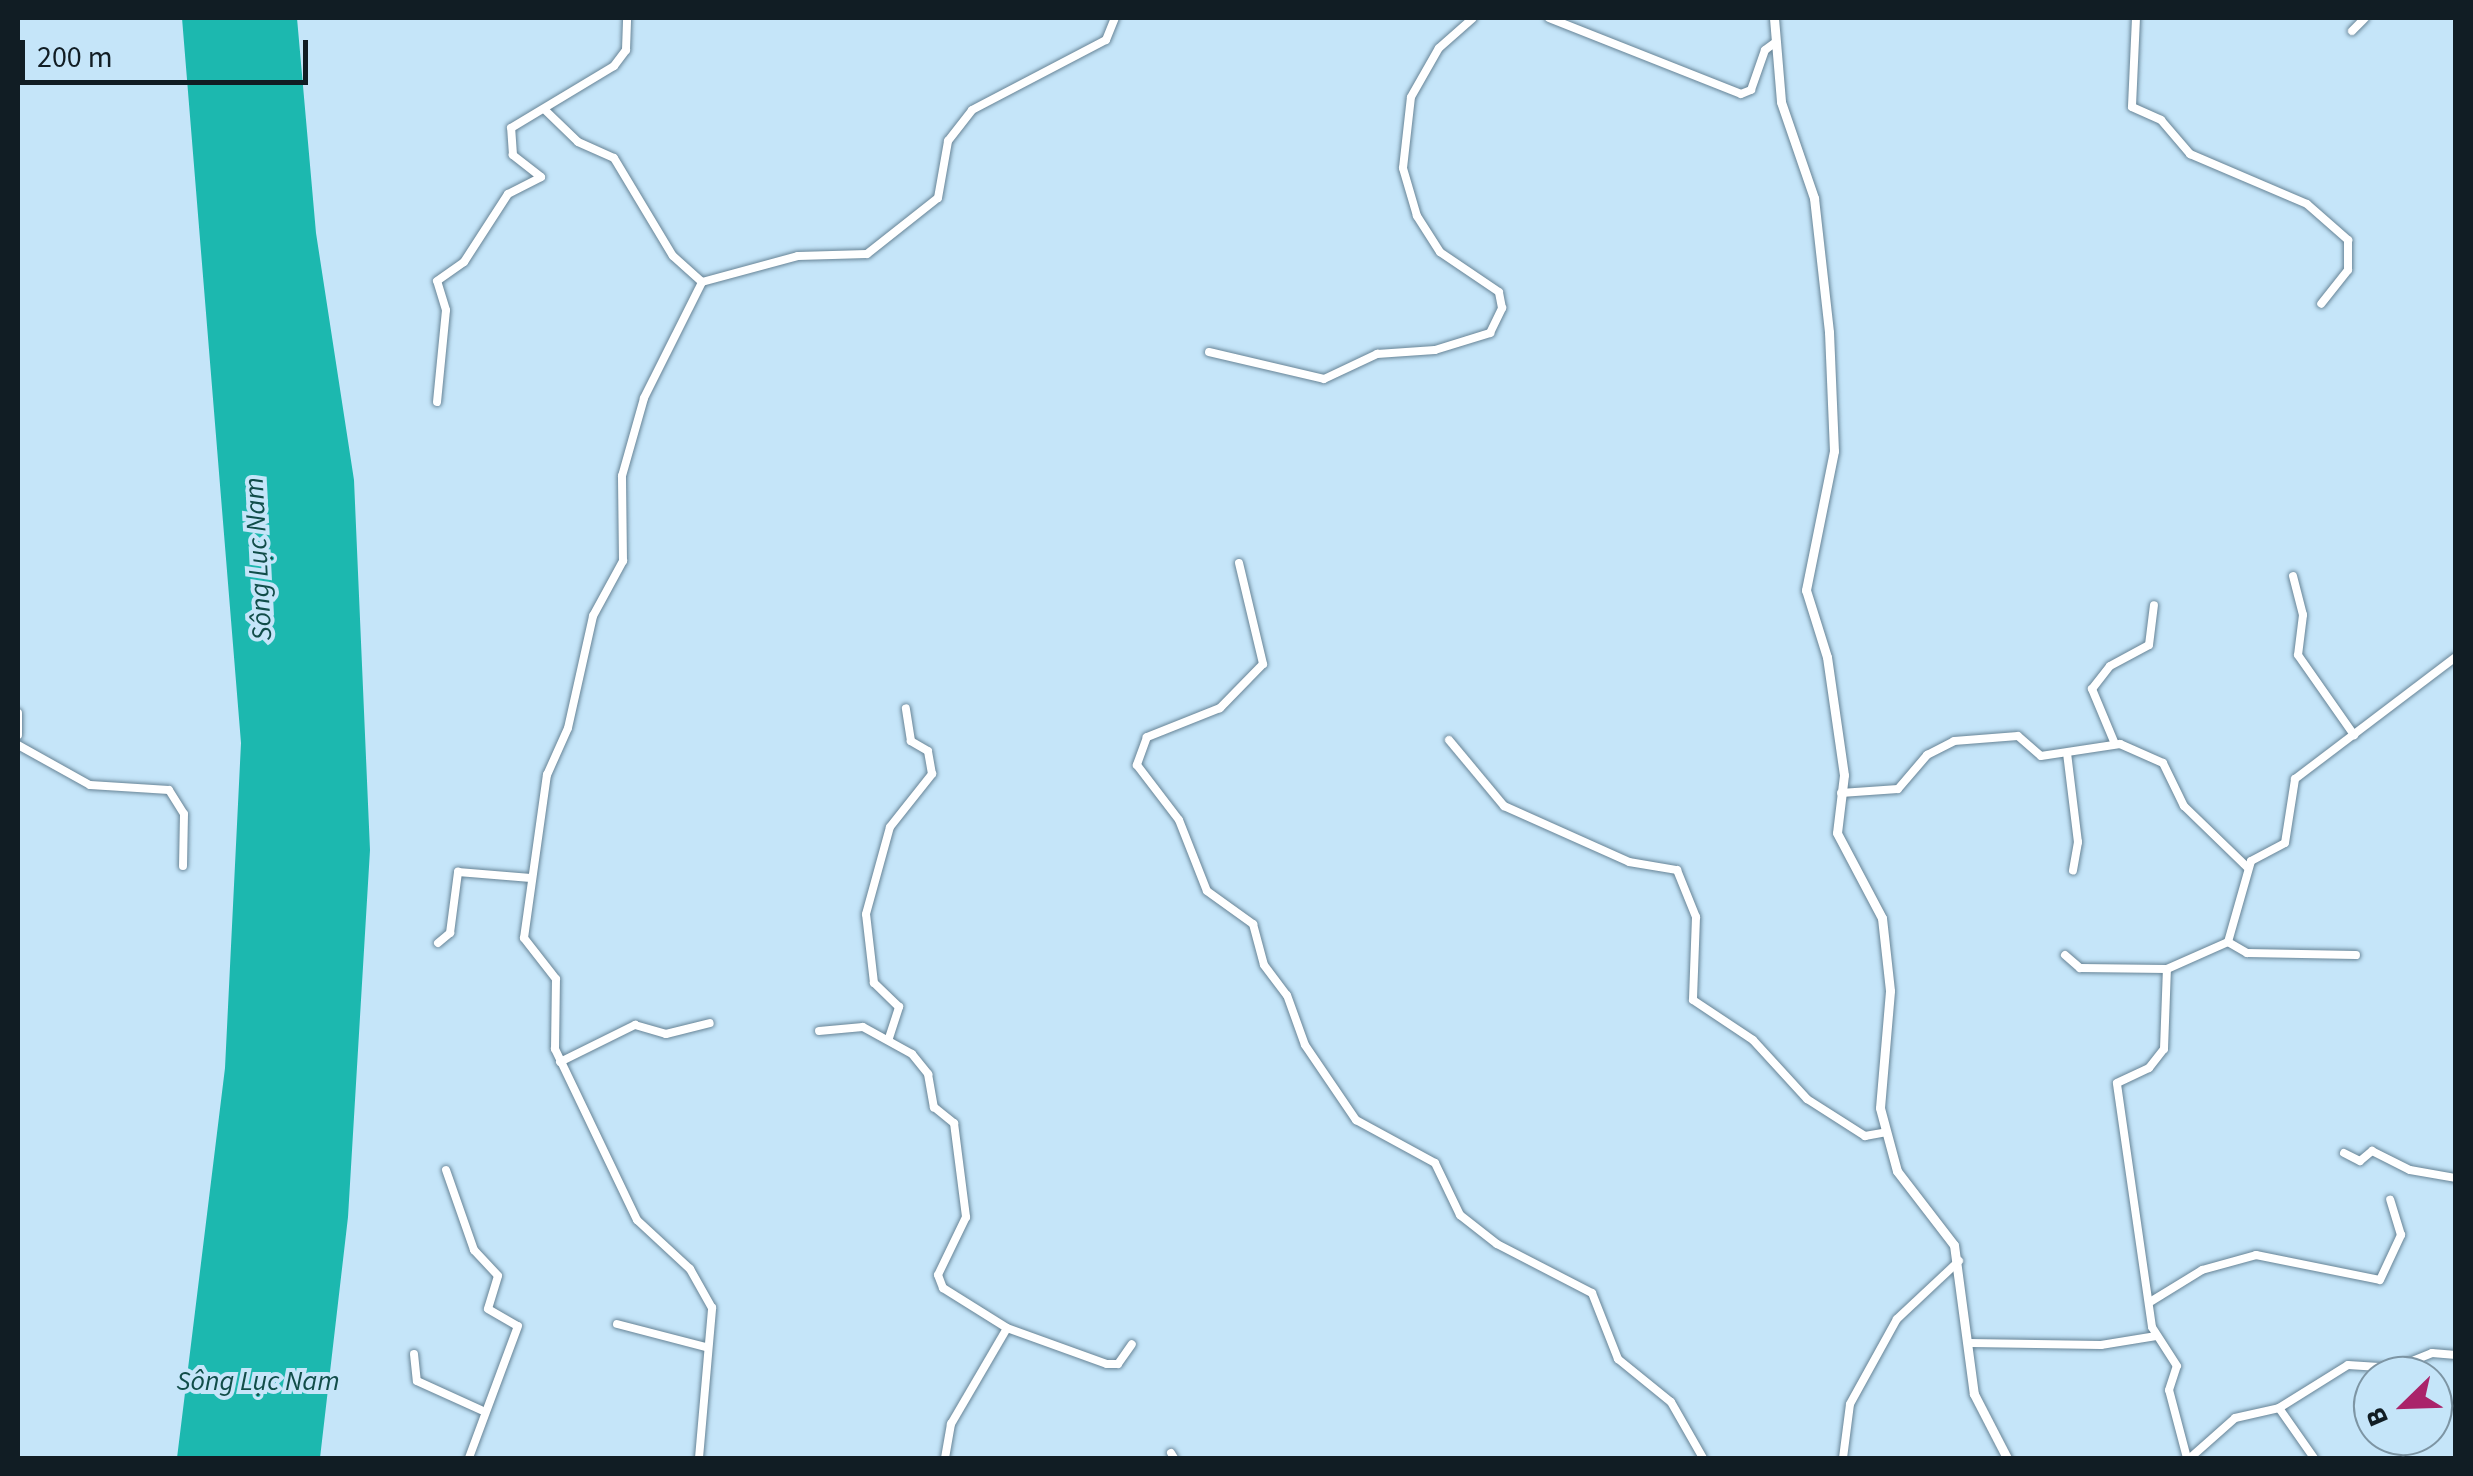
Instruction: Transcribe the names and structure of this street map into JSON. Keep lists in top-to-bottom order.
{
  "water": ["Sông Lục Nam"],
  "scale_bar": "200 m",
  "north": "bottom left"
}
